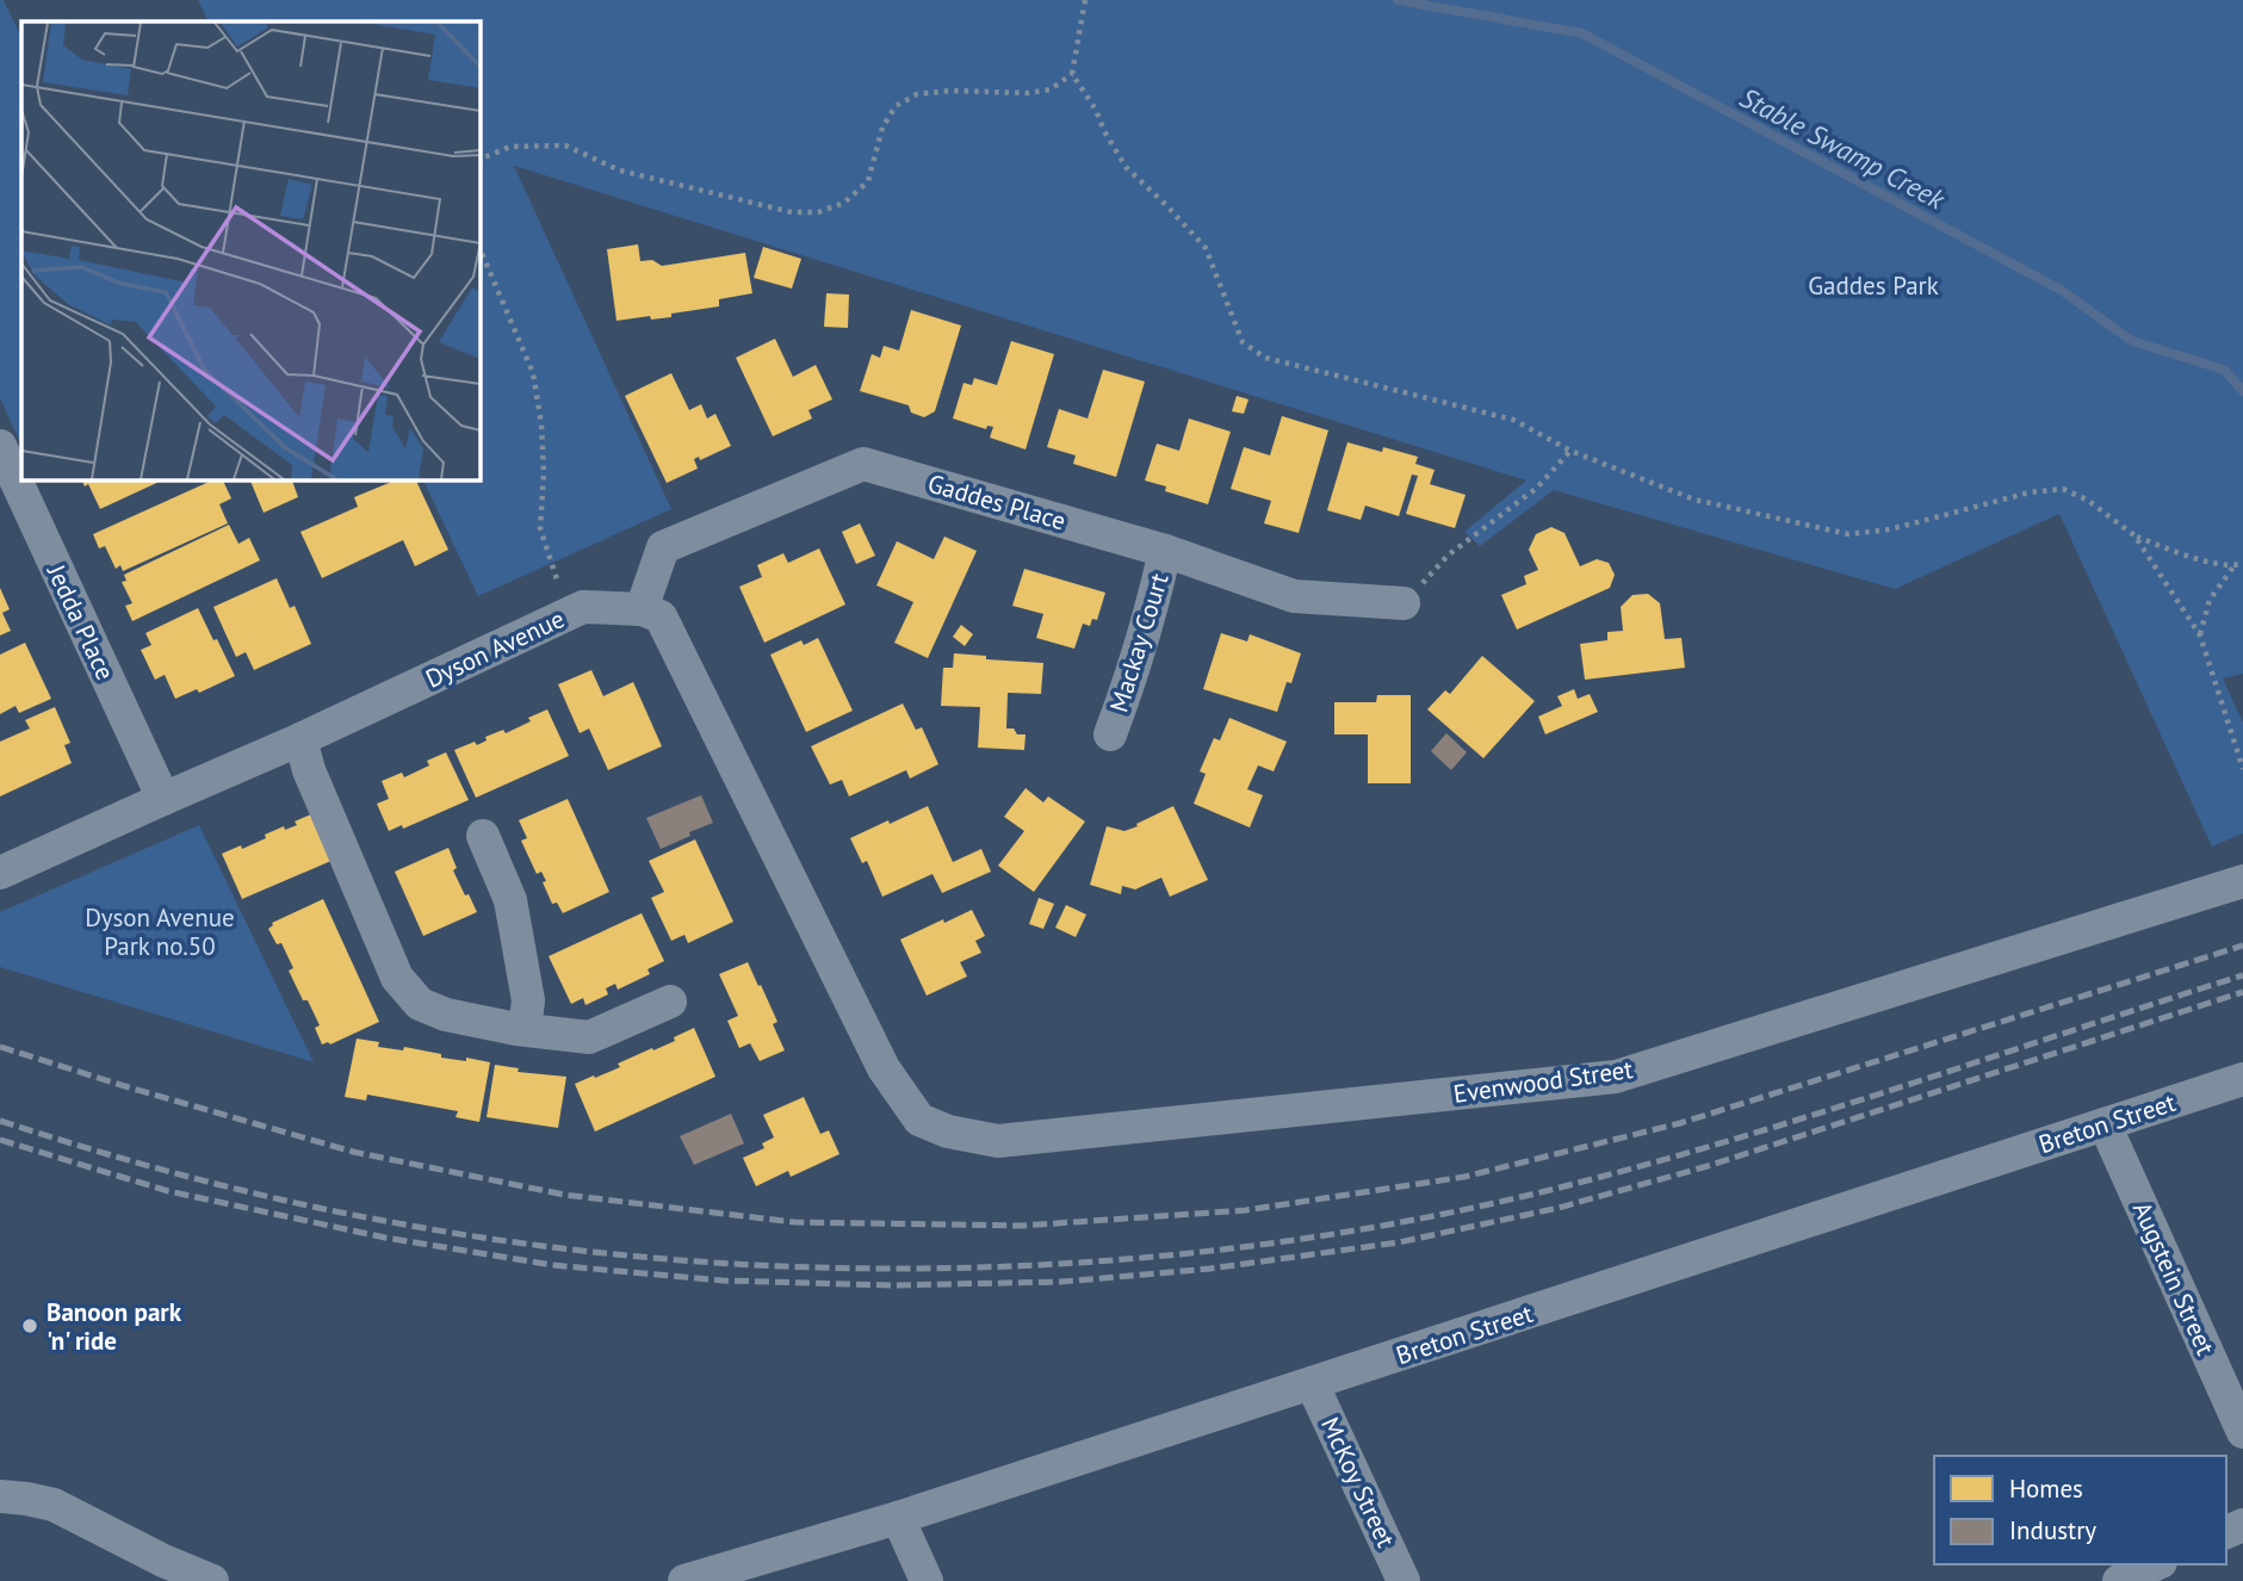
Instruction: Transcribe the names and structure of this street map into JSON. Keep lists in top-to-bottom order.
{
  "streets": {
    "street": [
      "Gaddes Place",
      "Jedda Place",
      "Mackay Court",
      "Dyson Avenue",
      "Evenwood Street",
      "Breton Street",
      "Augstein Street",
      "McKoy Street"
    ]
  },
  "crossings": [
    ["Gaddes Place", "Mackay Court"],
    ["Gaddes Place", "Dyson Avenue"],
    ["Gaddes Place", "Evenwood Street"],
    ["Jedda Place", "Dyson Avenue"],
    ["Dyson Avenue", "Evenwood Street"],
    ["Breton Street", "Augstein Street"],
    ["Breton Street", "McKoy Street"]
  ],
  "water": ["Stable Swamp Creek"],
  "parks": ["Gaddes Park", "Dyson Avenue Park no.50"],
  "places": ["Banoon park 'n' ride"],
  "legend": ["Homes", "Industry"]
}
